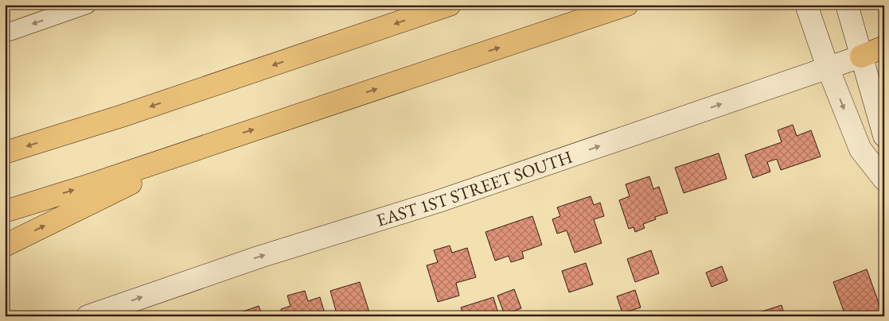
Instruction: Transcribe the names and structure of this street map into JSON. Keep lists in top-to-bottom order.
{
  "streets": {
    "main road": ["EAST 1ST STREET SOUTH"]
  },
  "one_way": ["EAST 1ST STREET SOUTH"]
}
